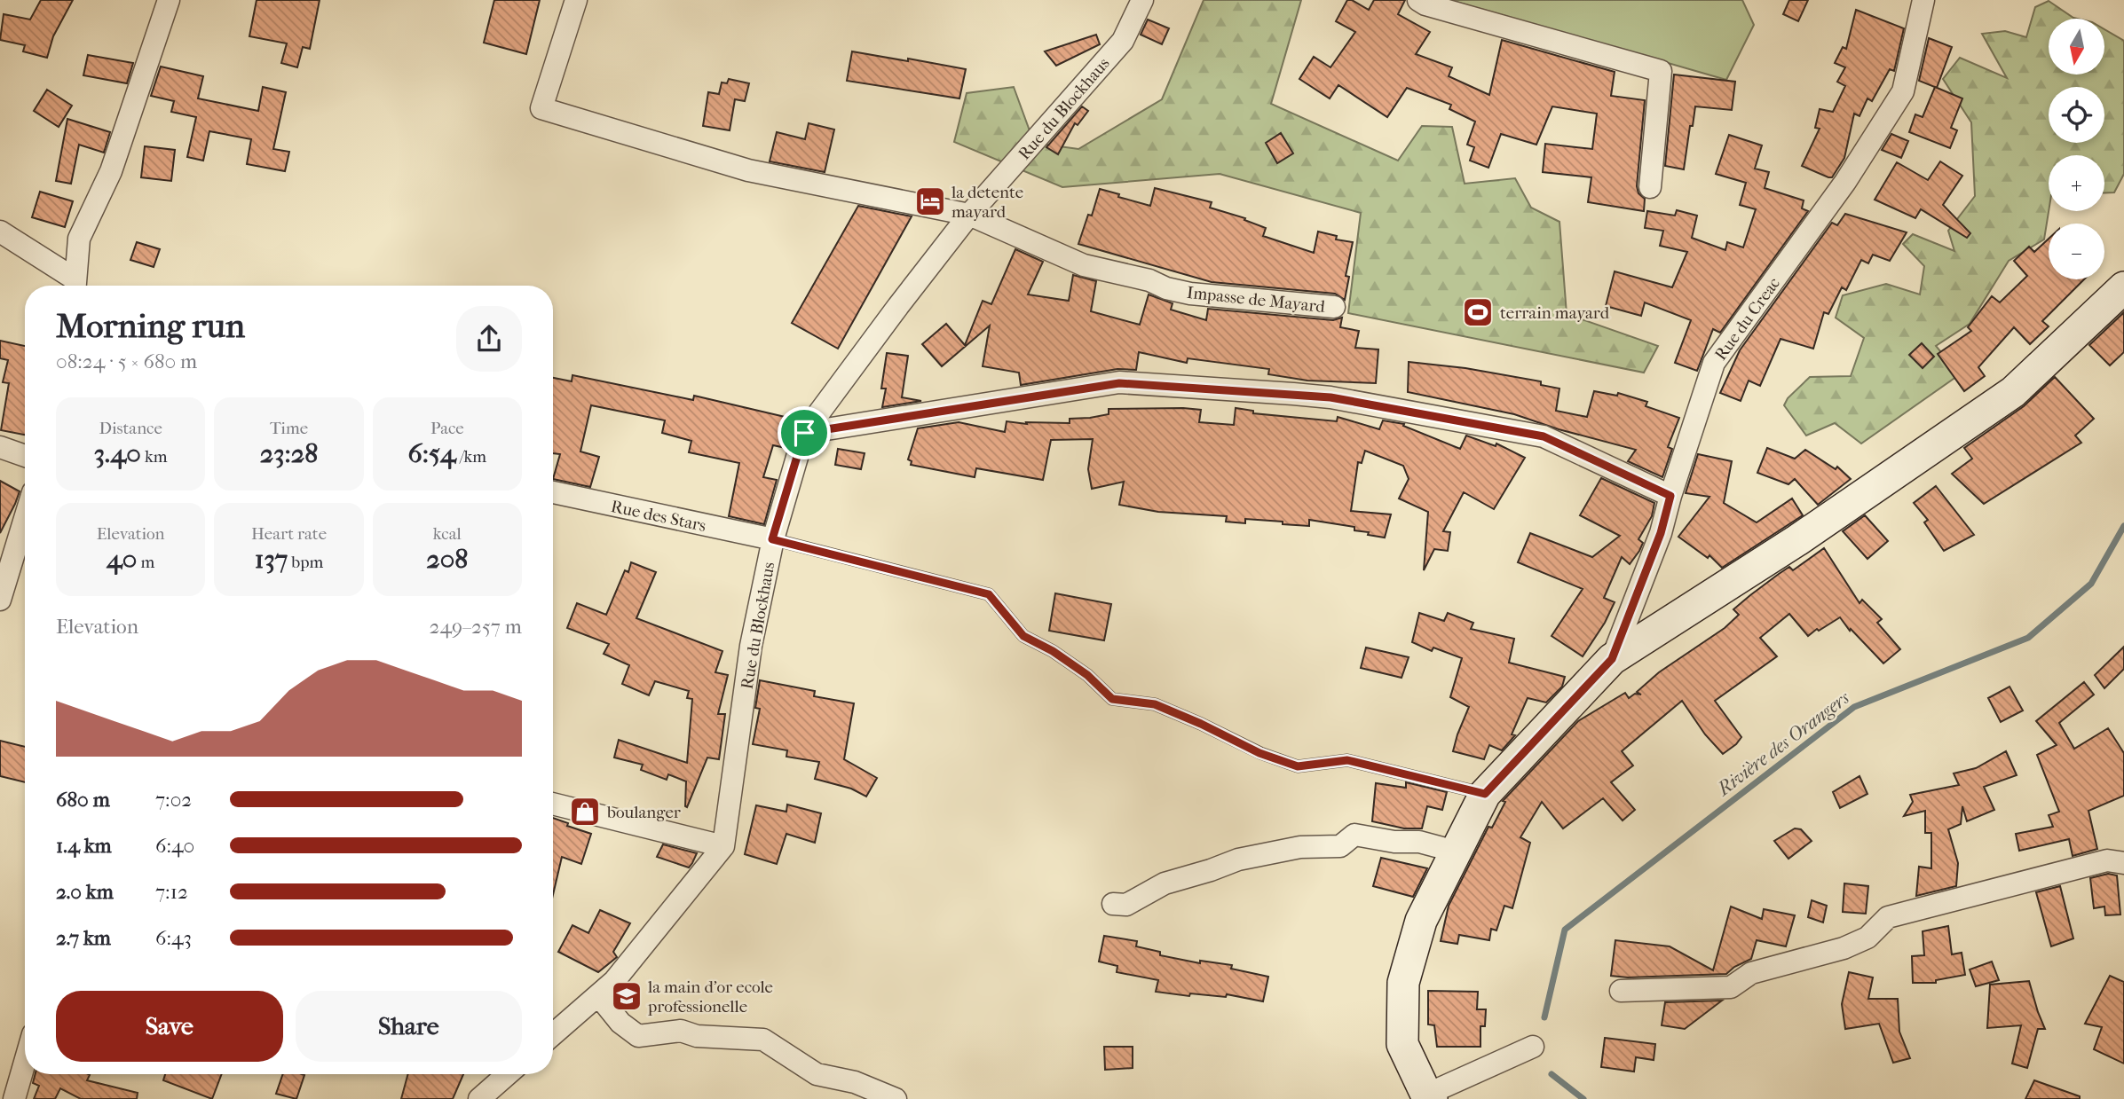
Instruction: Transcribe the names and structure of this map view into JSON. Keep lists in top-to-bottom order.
{
  "streets": {
    "street": [
      "Rue du Blockhaus",
      "Impasse de Mayard",
      "Rue du Creac",
      "Rue des Stars"
    ]
  },
  "crossings": [
    ["Rue du Blockhaus", "Impasse de Mayard"],
    ["Rue du Blockhaus", "Rue des Stars"]
  ],
  "water": ["Rivière des Orangers"],
  "places": {
    "hotel": ["la detente mayard"],
    "sports": ["terrain mayard"],
    "shop": ["boulanger"],
    "school or university": ["la main d'or ecole professionelle"]
  },
  "north": "bottom",
  "page": {
    "map_buttons": ["+", "−"],
    "heading": ["Morning run", "08:24 · 5 × 680 m"],
    "stats": [
      ["Distance", "3.40 km"],
      ["Time", "23:28"],
      ["Pace", "6:54 /km"],
      ["Elevation", "40 m"],
      ["Heart rate", "137 bpm"],
      ["kcal", "208"]
    ],
    "chart": ["Elevation", "249–257 m"],
    "list": [
      {
        "name": "680 m",
        "note": "7:02"
      },
      {
        "name": "1.4 km",
        "note": "6:40"
      },
      {
        "name": "2.0 km",
        "note": "7:12"
      },
      {
        "name": "2.7 km",
        "note": "6:43"
      }
    ],
    "buttons": ["Save", "Share"]
  }
}
